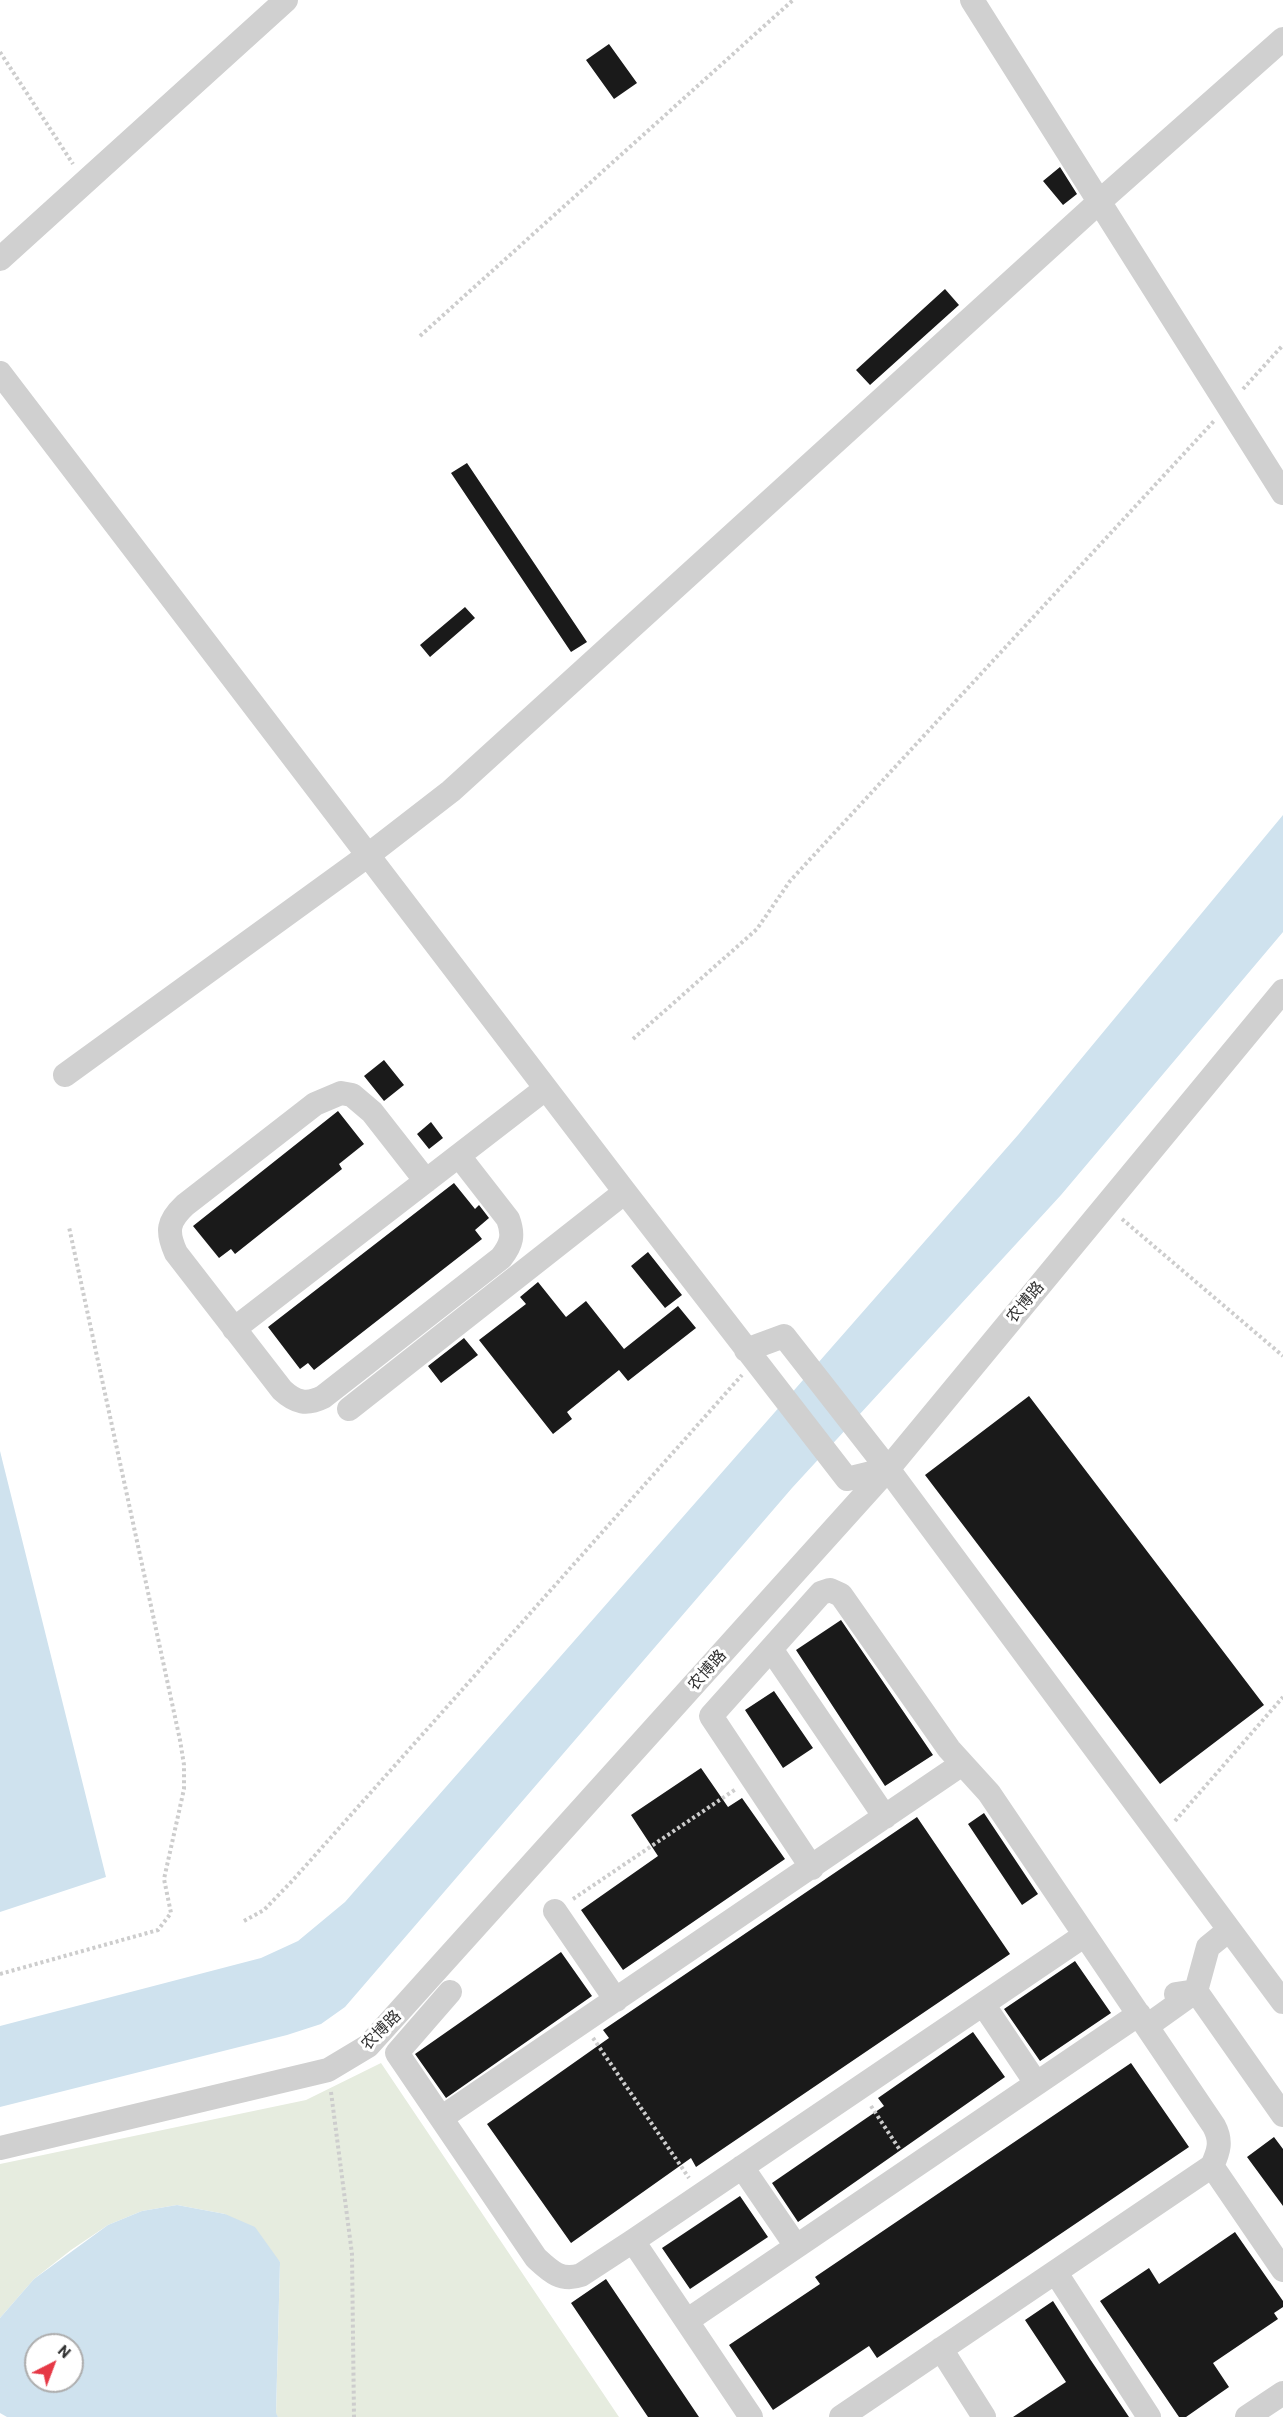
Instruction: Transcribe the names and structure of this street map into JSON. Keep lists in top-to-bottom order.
{
  "streets": {
    "street": ["农博路"]
  },
  "north": "top right"
}
